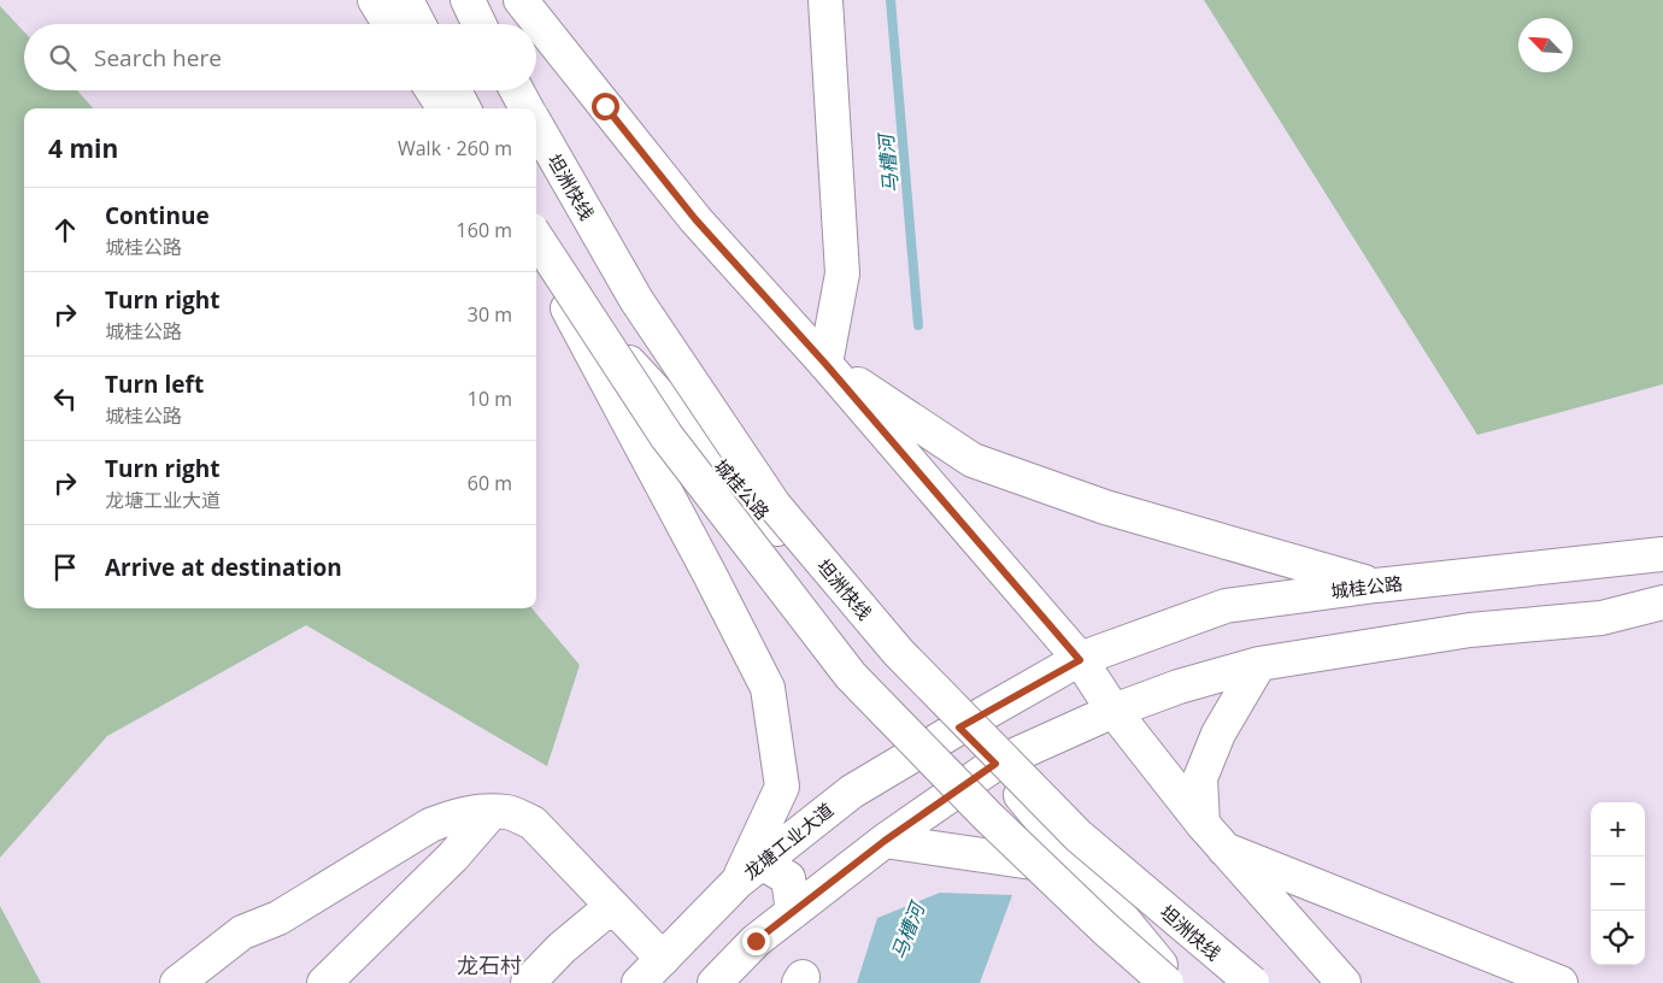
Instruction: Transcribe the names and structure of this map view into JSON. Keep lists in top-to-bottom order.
{
  "streets": {
    "main road": ["坦洲快线", "城桂公路", "龙塘工业大道"]
  },
  "crossings": [
    ["城桂公路", "龙塘工业大道"]
  ],
  "districts": ["龙石村"],
  "water": ["马槽河"],
  "north": "top left",
  "page": {
    "search": "Search here",
    "heading": ["4 min", "Walk · 260 m"],
    "list": [
      ["Continue", "城桂公路", "160 m"],
      ["Turn right", "城桂公路", "30 m"],
      ["Turn left", "城桂公路", "10 m"],
      ["Turn right", "龙塘工业大道", "60 m"],
      "Arrive at destination"
    ],
    "map_buttons": ["+", "−"]
  }
}
